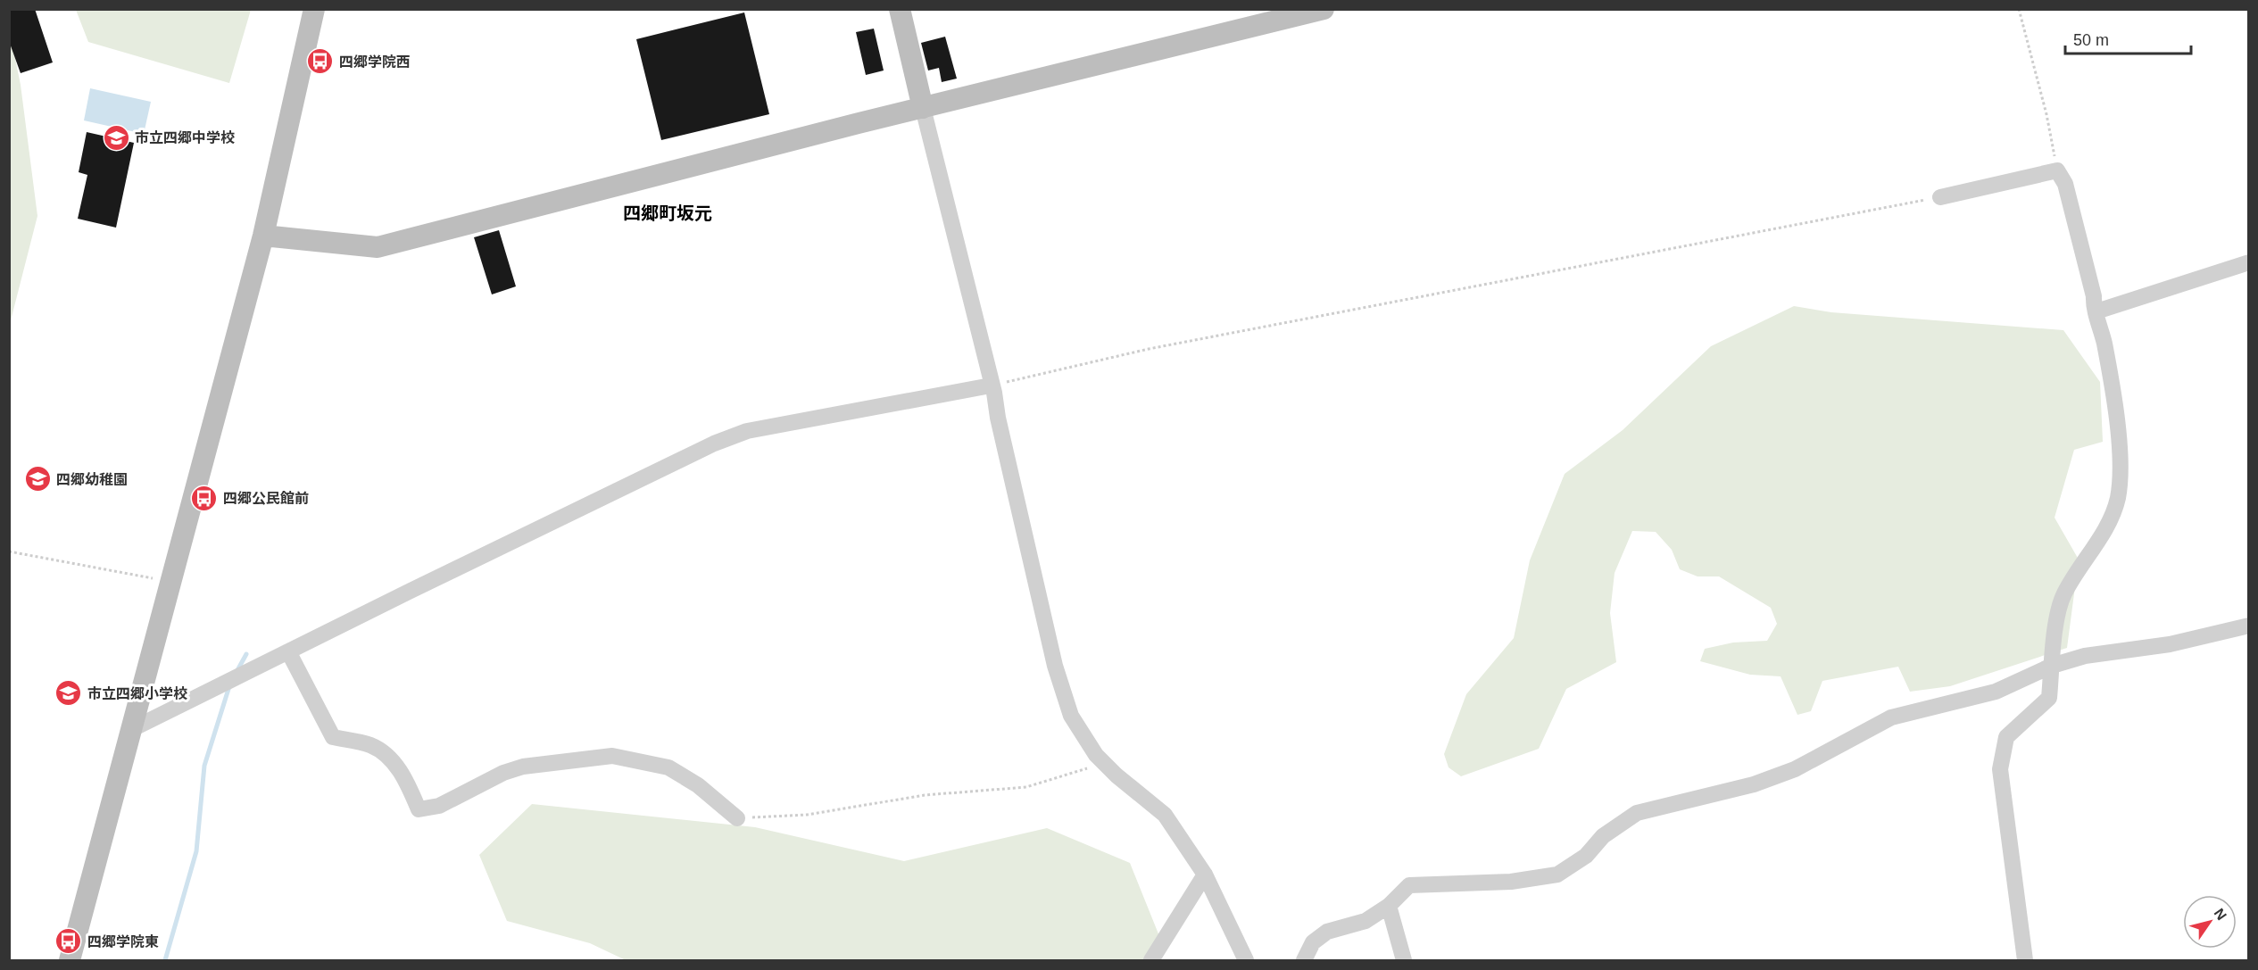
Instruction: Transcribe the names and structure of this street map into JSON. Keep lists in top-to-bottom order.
{
  "districts": ["四郷町坂元"],
  "places": {
    "bus stop": ["四郷学院西", "四郷公民館前", "四郷学院東"],
    "school or university": ["市立四郷中学校", "四郷幼稚園", "市立四郷小学校"]
  },
  "scale_bar": "50 m",
  "north": "top right"
}
